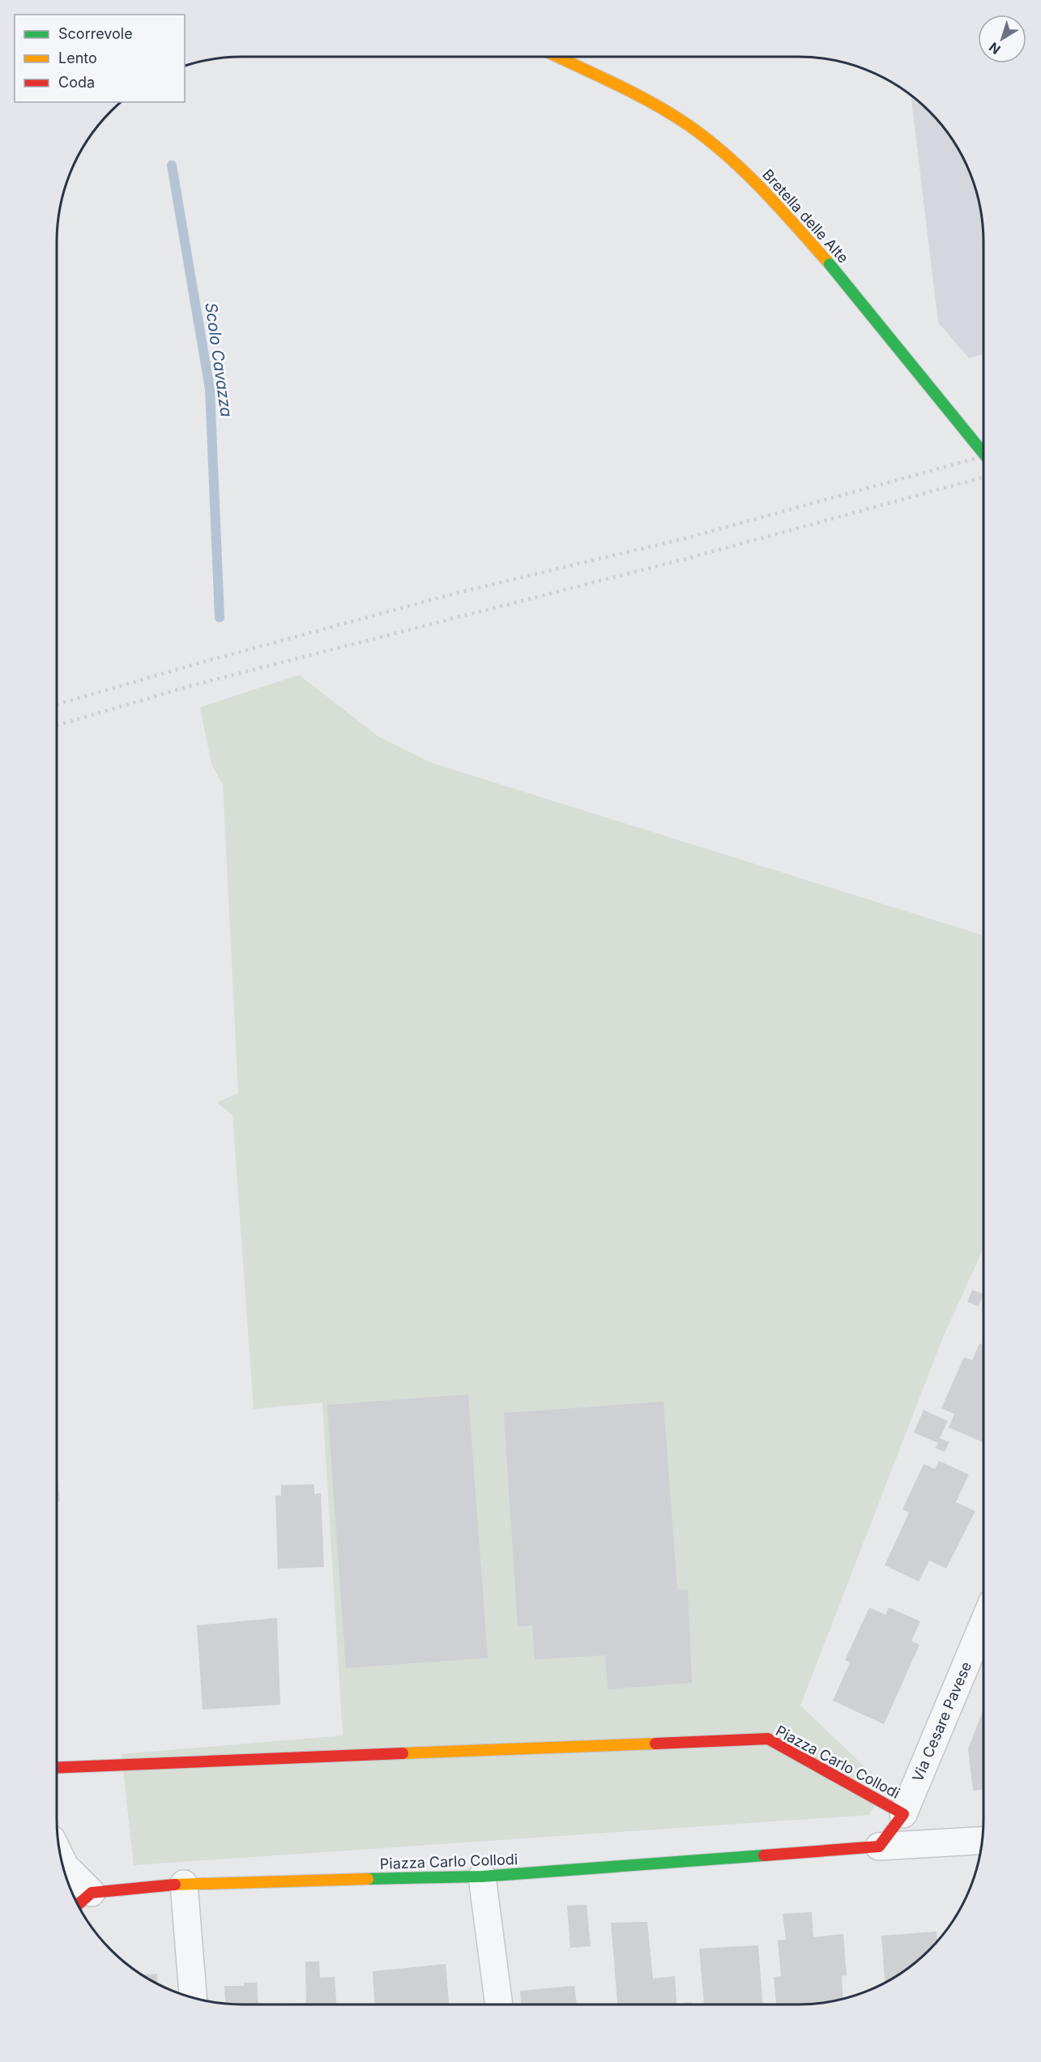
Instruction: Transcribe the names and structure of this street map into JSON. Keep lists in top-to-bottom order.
{
  "streets": {
    "street": ["Bretella delle Alte", "Via Cesare Pavese", "Piazza Carlo Collodi"]
  },
  "crossings": [
    ["Via Cesare Pavese", "Piazza Carlo Collodi"]
  ],
  "water": ["Scolo Cavazza"],
  "legend": ["Scorrevole", "Lento", "Coda"],
  "north": "bottom left"
}
